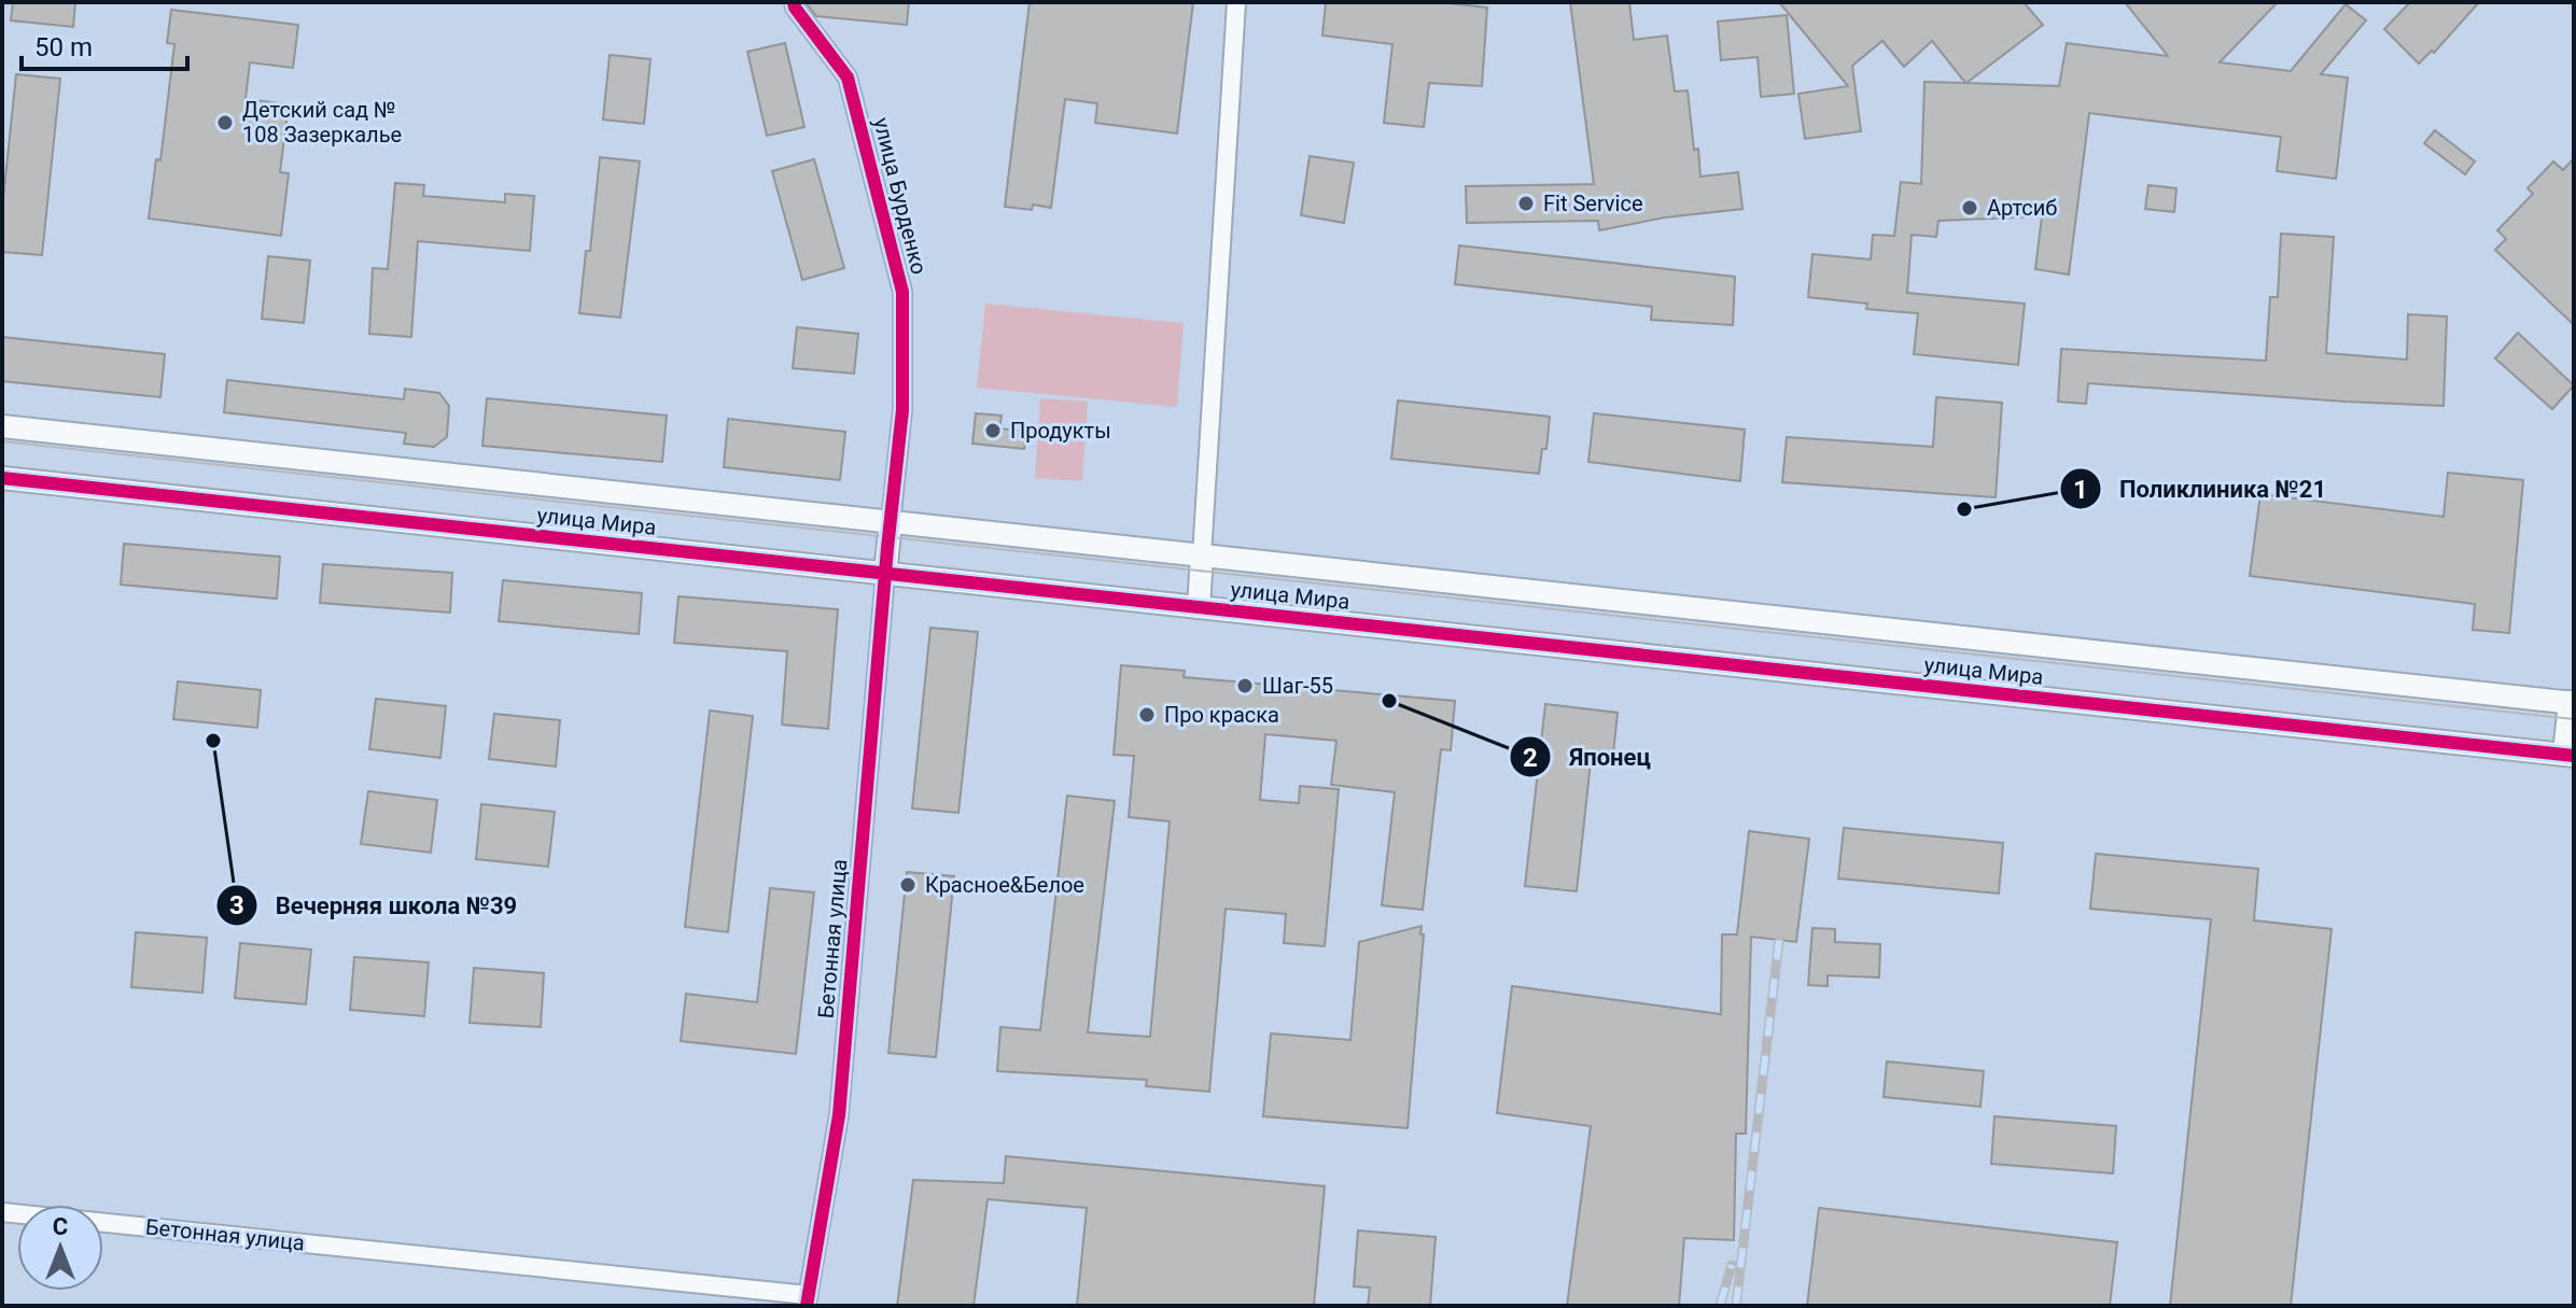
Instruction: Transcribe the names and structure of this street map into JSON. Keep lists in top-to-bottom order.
{
  "streets": {
    "street": ["улица Бурденко", "улица Мира", "Бетонная улица"]
  },
  "crossings": [
    ["улица Бурденко", "улица Мира"],
    ["улица Мира", "Бетонная улица"]
  ],
  "places": [
    "Детский сад № 108 Зазеркалье",
    "Fit Service",
    "Артсиб",
    "Продукты",
    "Поликлиника №21",
    "Шаг-55",
    "Японец",
    "Про краска",
    "Вечерняя школа №39",
    "Красное&Белое"
  ],
  "scale_bar": "50 m",
  "north": "top"
}
